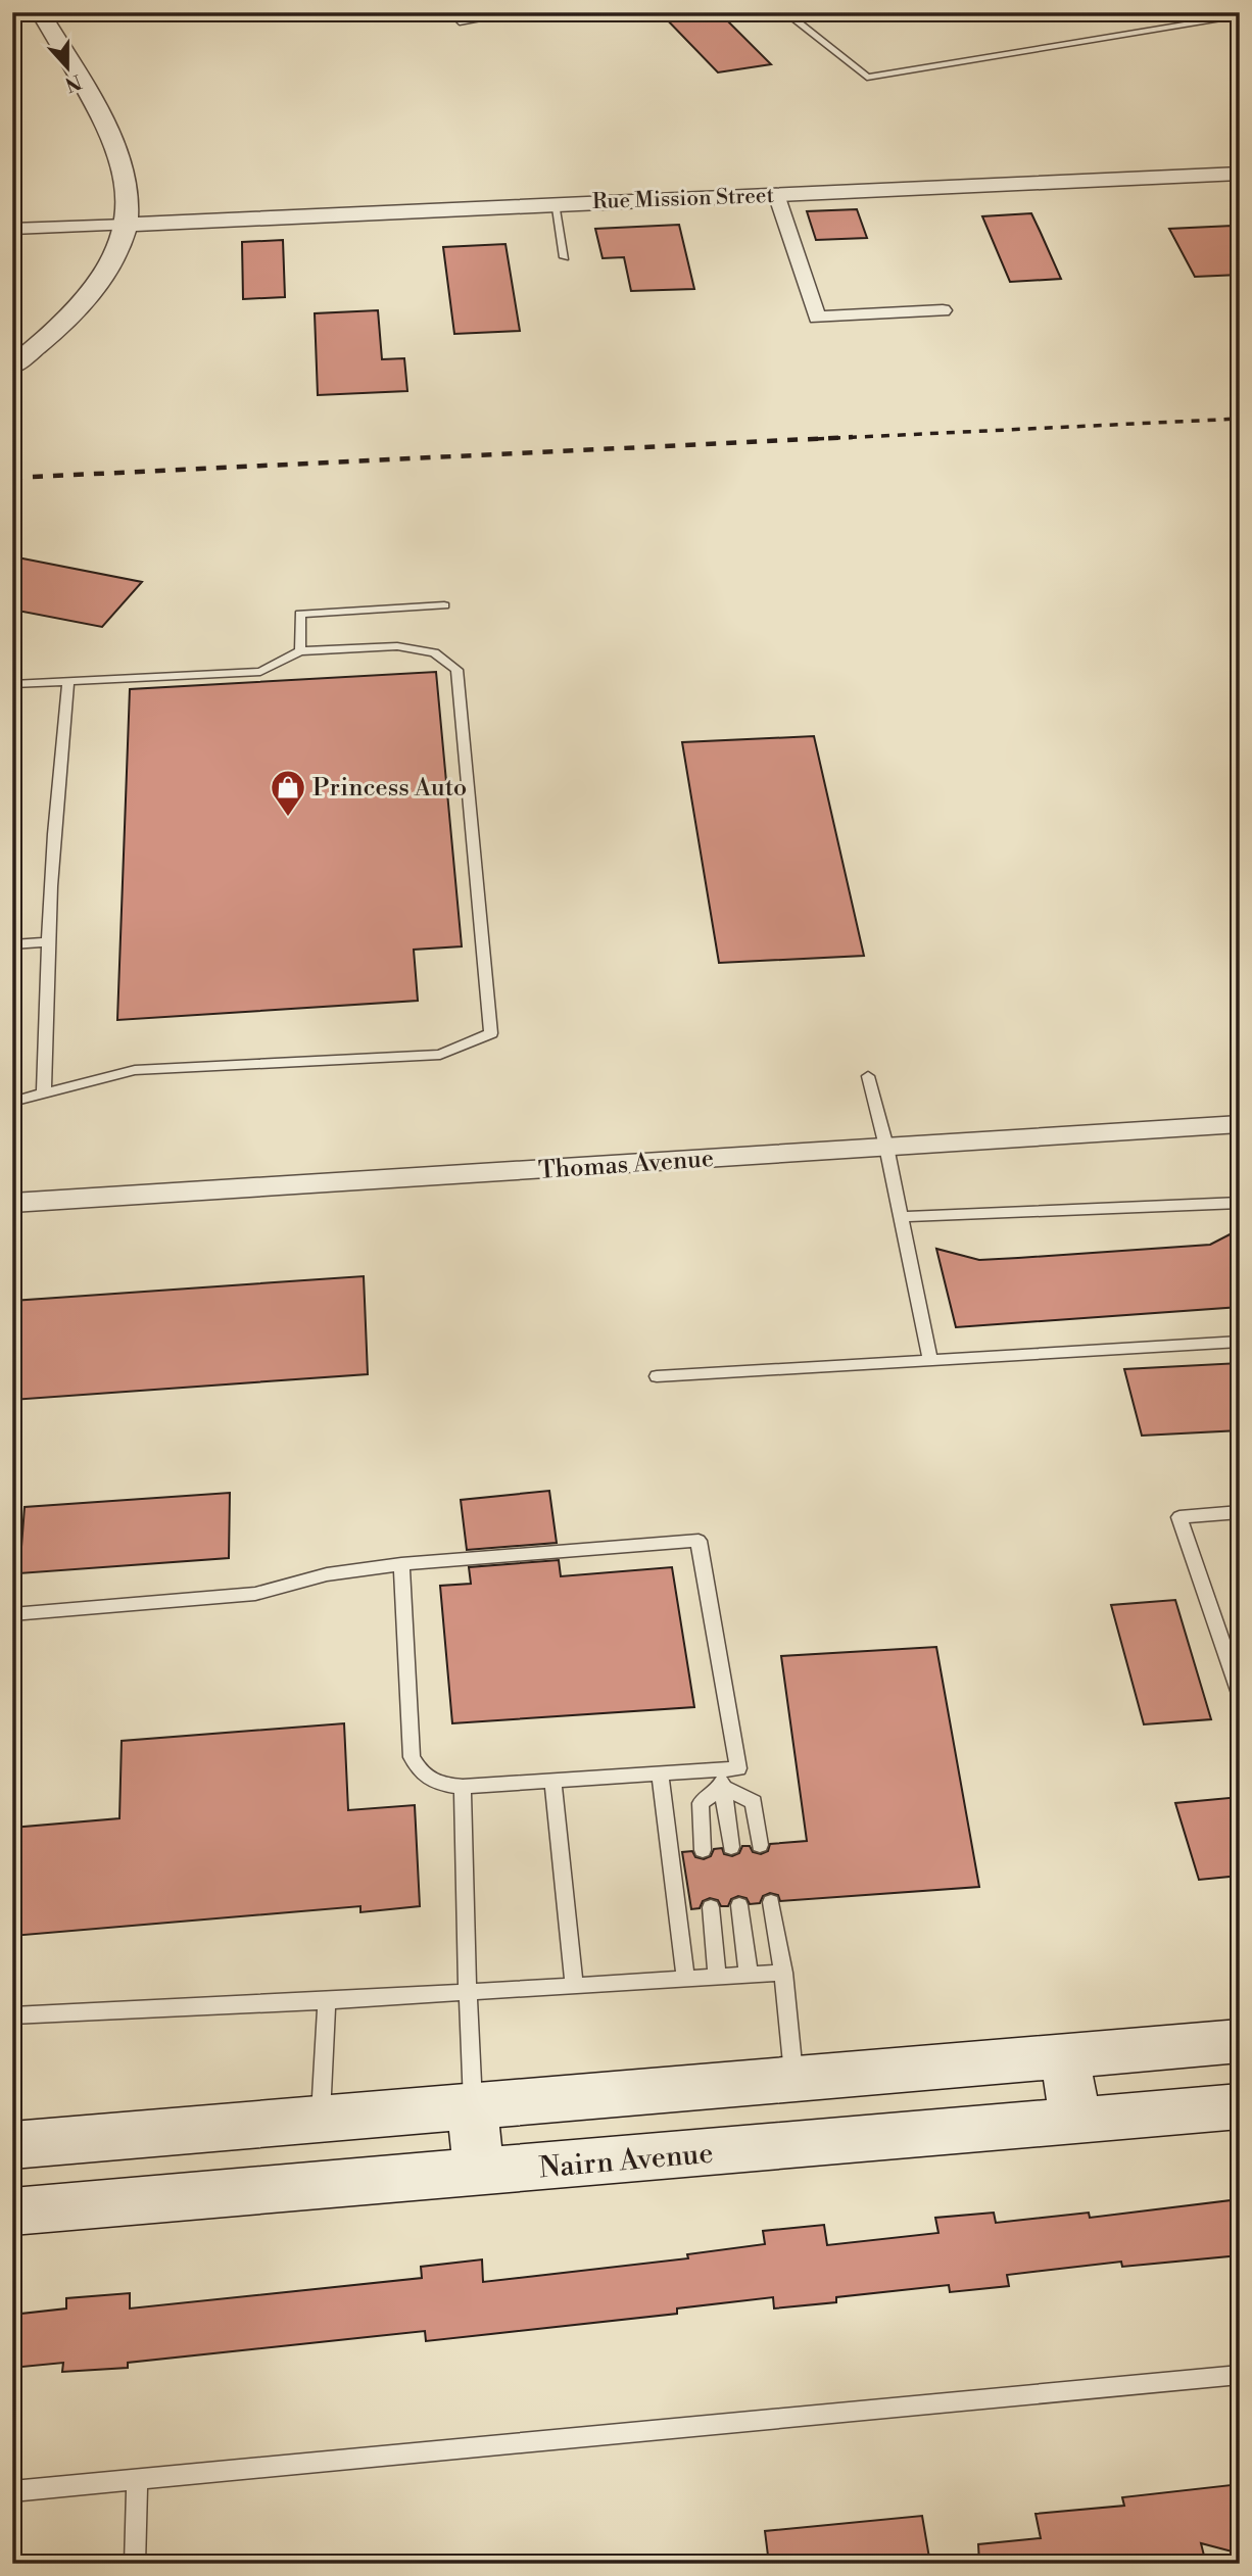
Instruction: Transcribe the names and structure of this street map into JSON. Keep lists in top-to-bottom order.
{
  "streets": {
    "main road": ["Nairn Avenue"],
    "street": ["Rue Mission Street", "Thomas Avenue"]
  },
  "places": {
    "shop": ["Princess Auto"]
  },
  "north": "bottom"
}
